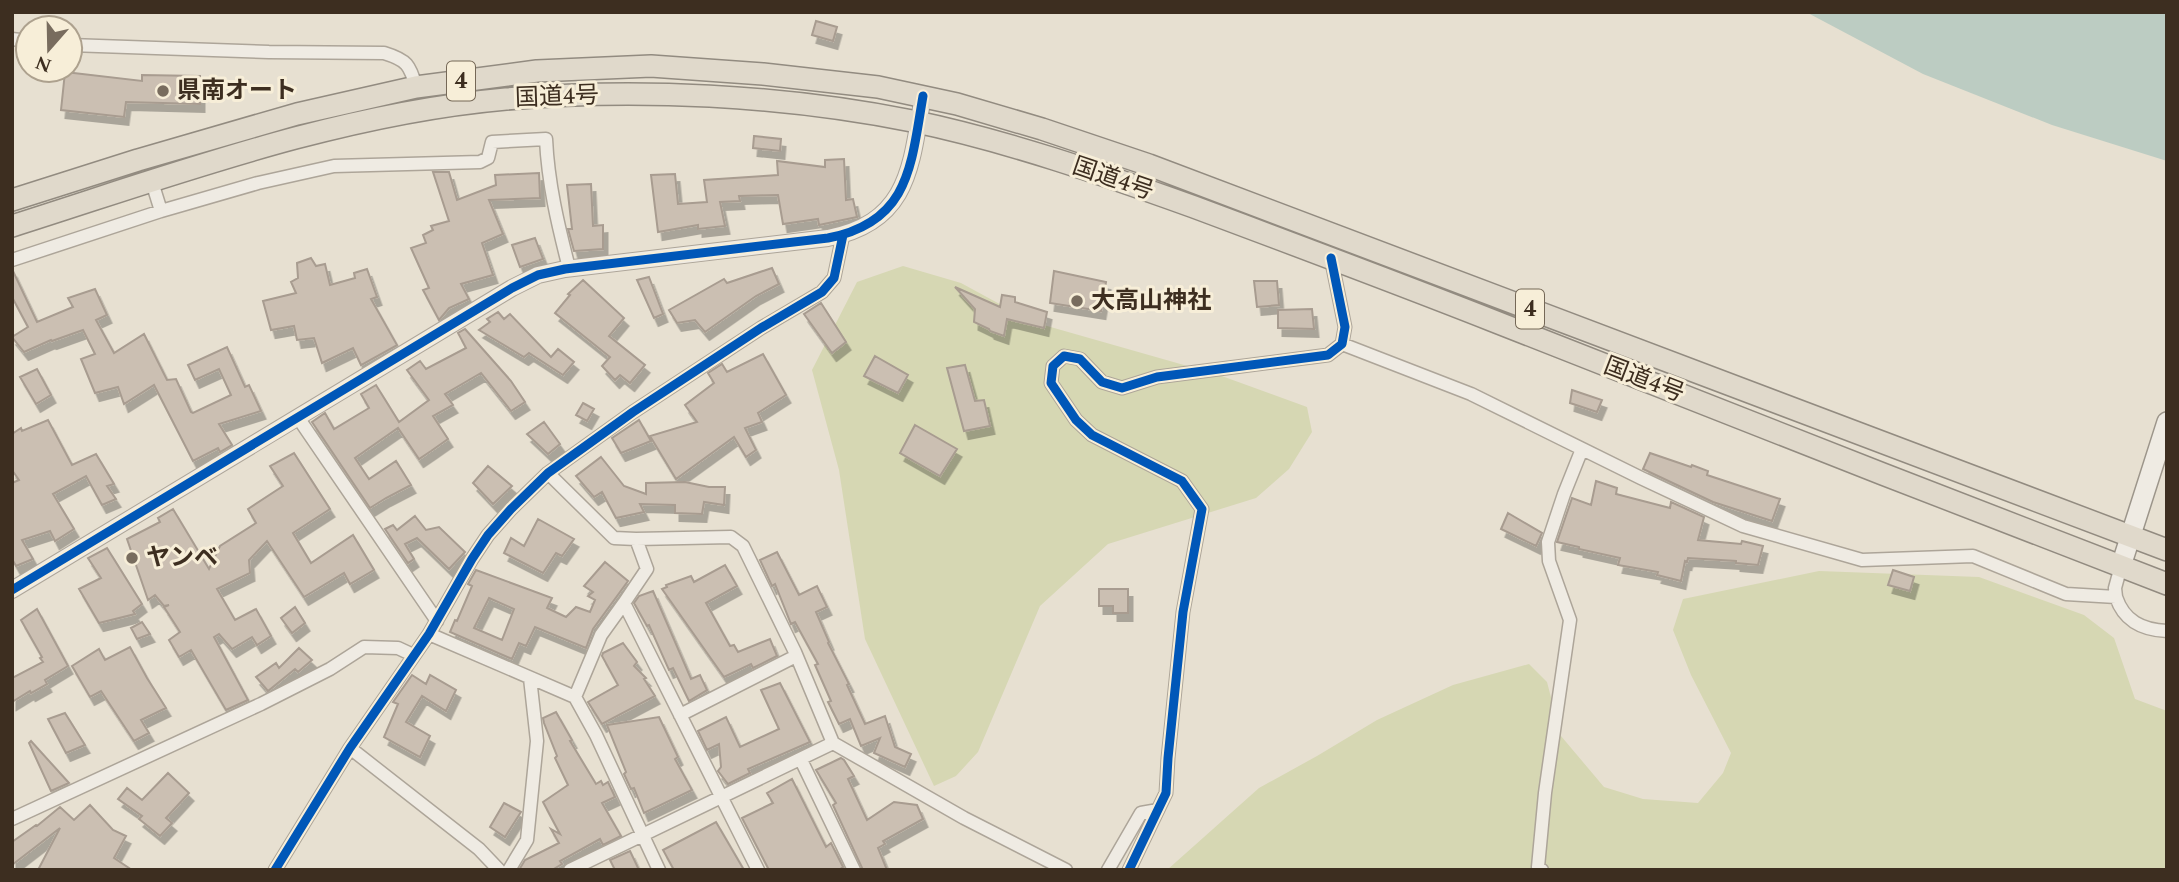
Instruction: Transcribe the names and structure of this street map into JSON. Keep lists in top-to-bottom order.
{
  "streets": {
    "highway": ["4", "国道4号"]
  },
  "places": ["県南オート", "大高山神社", "ヤンベ"],
  "north": "bottom"
}
